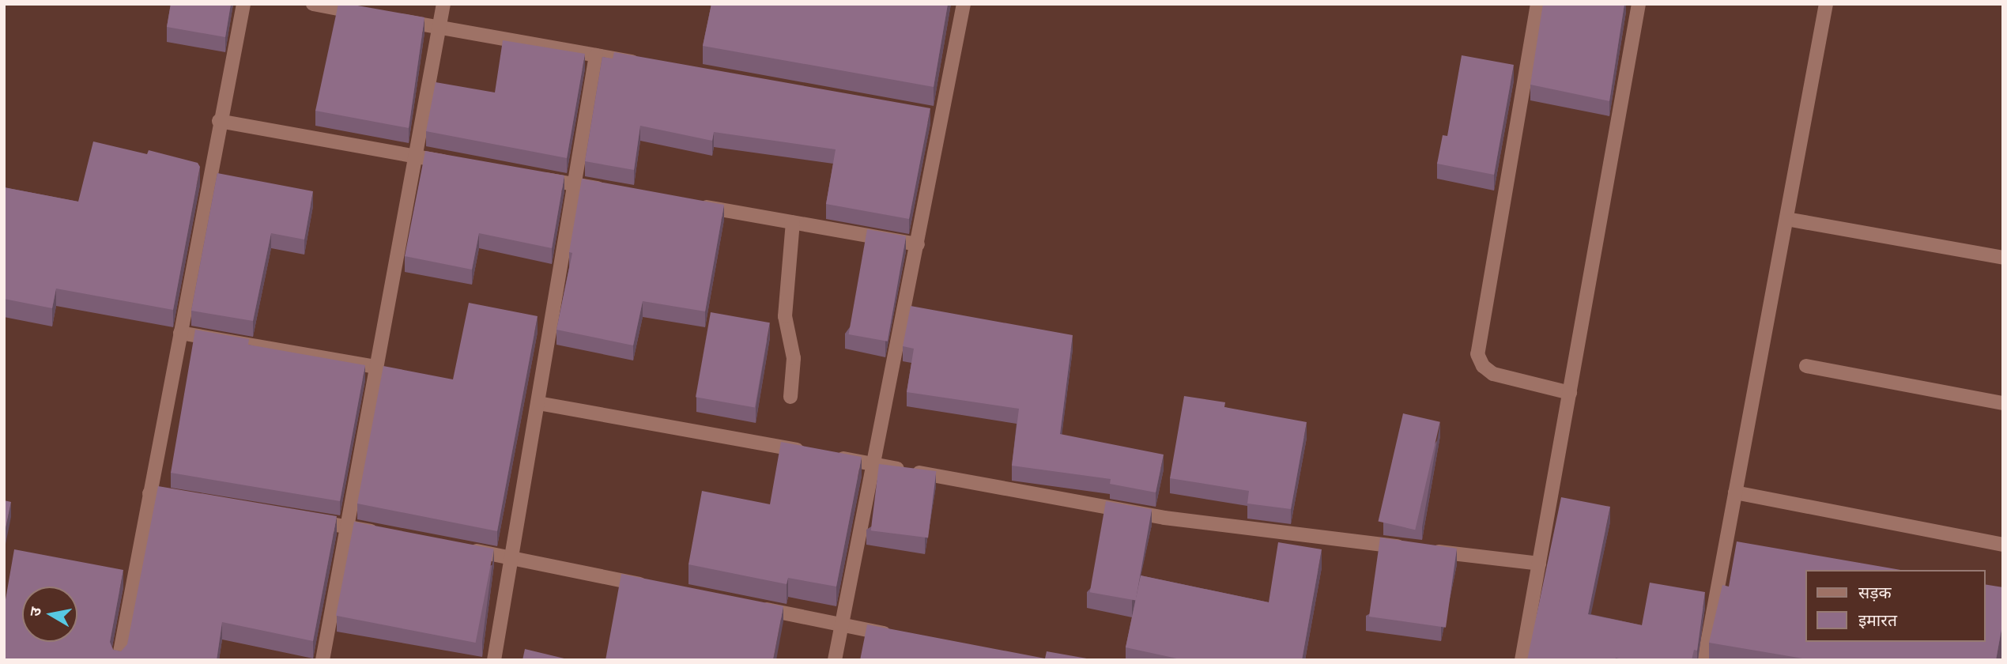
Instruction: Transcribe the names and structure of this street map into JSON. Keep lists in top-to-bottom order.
{
  "legend": ["सड़क", "इमारत"],
  "north": "left"
}
